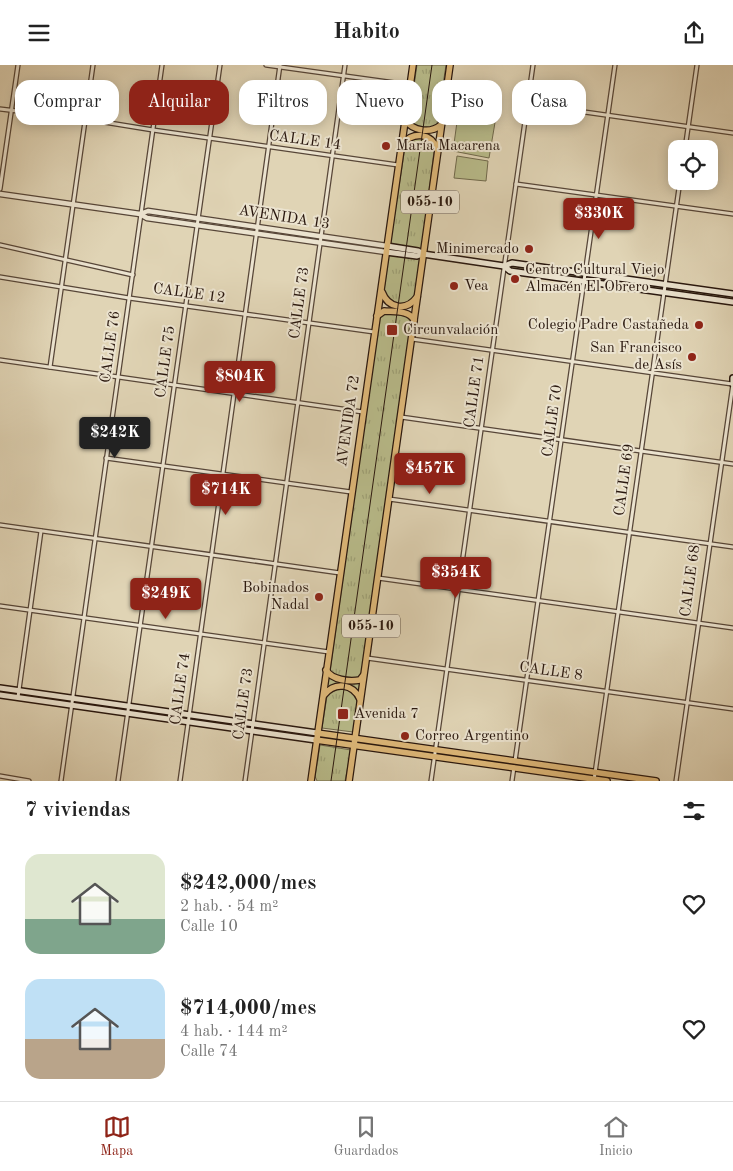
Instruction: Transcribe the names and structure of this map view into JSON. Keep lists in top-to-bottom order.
{
  "streets": {
    "main road": [
      "055-10",
      "AVENIDA 13",
      "AVENIDA 72",
      "CALLE 68"
    ],
    "street": [
      "CALLE 14",
      "CALLE 12",
      "CALLE 73",
      "CALLE 76",
      "CALLE 75",
      "CALLE 71",
      "CALLE 70",
      "CALLE 69",
      "CALLE 8",
      "CALLE 74"
    ]
  },
  "crossings": [
    ["CALLE 14", "CALLE 73"],
    ["CALLE 14", "CALLE 76"],
    ["CALLE 14", "CALLE 75"],
    ["CALLE 14", "AVENIDA 72"],
    ["CALLE 14", "CALLE 74"],
    ["055-10", "AVENIDA 13"],
    ["055-10", "CALLE 8"],
    ["AVENIDA 13", "CALLE 73"],
    ["AVENIDA 13", "CALLE 76"],
    ["AVENIDA 13", "CALLE 75"],
    ["AVENIDA 13", "CALLE 71"],
    ["AVENIDA 13", "AVENIDA 72"],
    ["AVENIDA 13", "CALLE 70"],
    ["AVENIDA 13", "CALLE 69"],
    ["AVENIDA 13", "CALLE 74"],
    ["CALLE 12", "CALLE 73"],
    ["CALLE 12", "CALLE 76"],
    ["CALLE 12", "CALLE 75"],
    ["CALLE 12", "AVENIDA 72"],
    ["CALLE 12", "CALLE 74"],
    ["CALLE 71", "CALLE 8"],
    ["CALLE 70", "CALLE 8"],
    ["CALLE 69", "CALLE 8"],
    ["CALLE 68", "CALLE 8"]
  ],
  "places": {
    "other": [
      "María Macarena",
      "Minimercado",
      "Centro Cultural Viejo Almacén El Obrero",
      "Vea",
      "Colegio Padre Castañeda",
      "San Francisco de Asís",
      "Bobinados Nadal",
      "Correo Argentino"
    ],
    "transit": ["Circunvalación", "Avenida 7"]
  },
  "page": {
    "header": "Habito",
    "chip": [
      "Comprar",
      "Alquilar",
      "Filtros",
      "Nuevo",
      "Piso",
      "Casa"
    ],
    "price": [
      "$330K",
      "$804K",
      "$242K",
      "$457K",
      "$714K",
      "$354K",
      "$249K"
    ],
    "heading": "7 viviendas",
    "list": [
      {
        "name": "$242,000/mes",
        "note": "2 hab. · 54 m² · Calle 10"
      },
      {
        "name": "$714,000/mes",
        "note": "4 hab. · 144 m² · Calle 74"
      }
    ],
    "tabs": ["Mapa", "Guardados", "Inicio"]
  }
}
